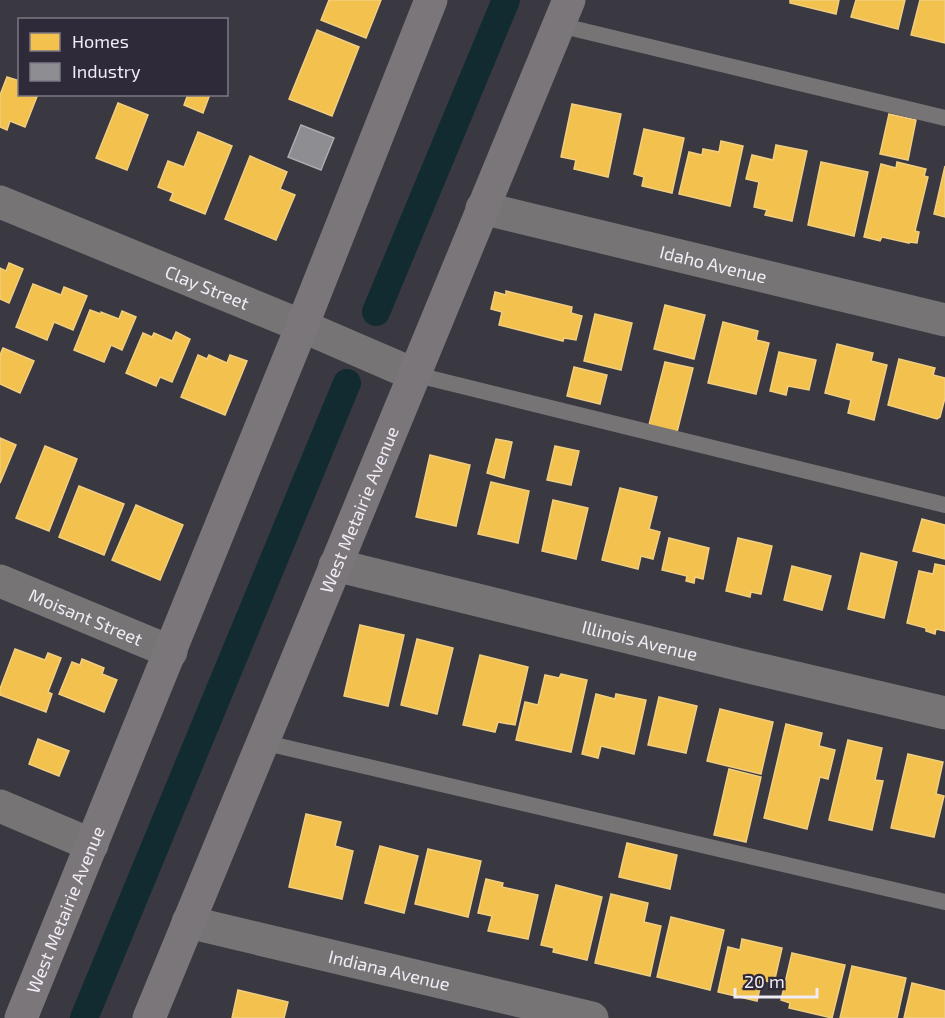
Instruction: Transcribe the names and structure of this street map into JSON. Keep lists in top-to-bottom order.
{
  "streets": {
    "main road": ["West Metairie Avenue"],
    "street": [
      "Idaho Avenue",
      "Clay Street",
      "Moisant Street",
      "Illinois Avenue",
      "Indiana Avenue"
    ]
  },
  "crossings": [
    ["Idaho Avenue", "West Metairie Avenue"],
    ["Clay Street", "West Metairie Avenue"],
    ["West Metairie Avenue", "Moisant Street"],
    ["West Metairie Avenue", "Illinois Avenue"],
    ["West Metairie Avenue", "Indiana Avenue"]
  ],
  "legend": ["Homes", "Industry"],
  "scale_bar": "20 m"
}
